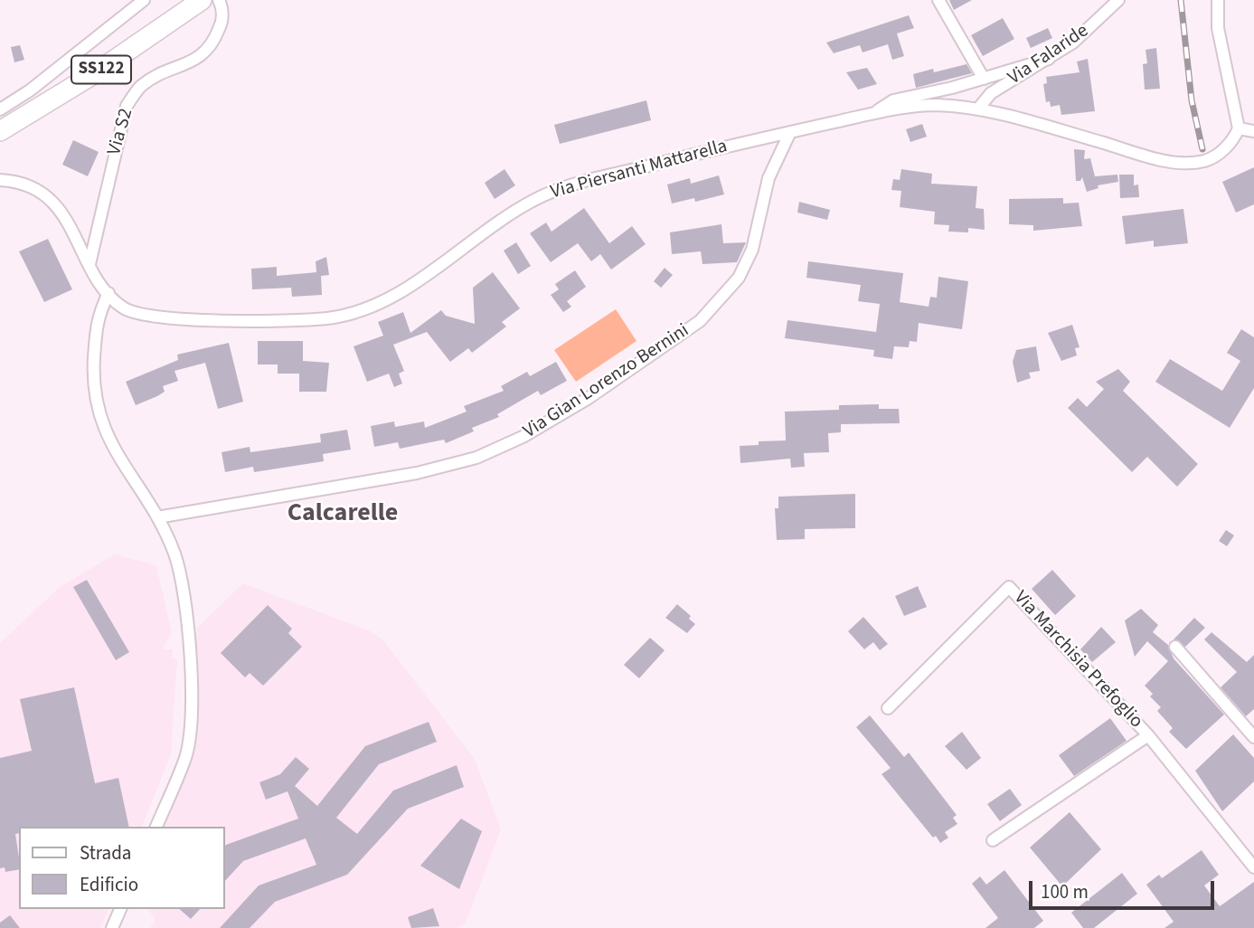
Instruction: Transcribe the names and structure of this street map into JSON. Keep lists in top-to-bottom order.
{
  "streets": {
    "main road": ["SS122"],
    "street": [
      "Via Falaride",
      "Via S2",
      "Via Piersanti Mattarella",
      "Via Gian Lorenzo Bernini",
      "Via Marchisia Prefoglio"
    ]
  },
  "crossings": [
    ["Via Falaride", "Via Piersanti Mattarella"],
    ["Via S2", "Via Piersanti Mattarella"],
    ["Via Piersanti Mattarella", "Via Gian Lorenzo Bernini"]
  ],
  "districts": ["Calcarelle"],
  "legend": ["Strada", "Edificio"],
  "scale_bar": "100 m"
}
